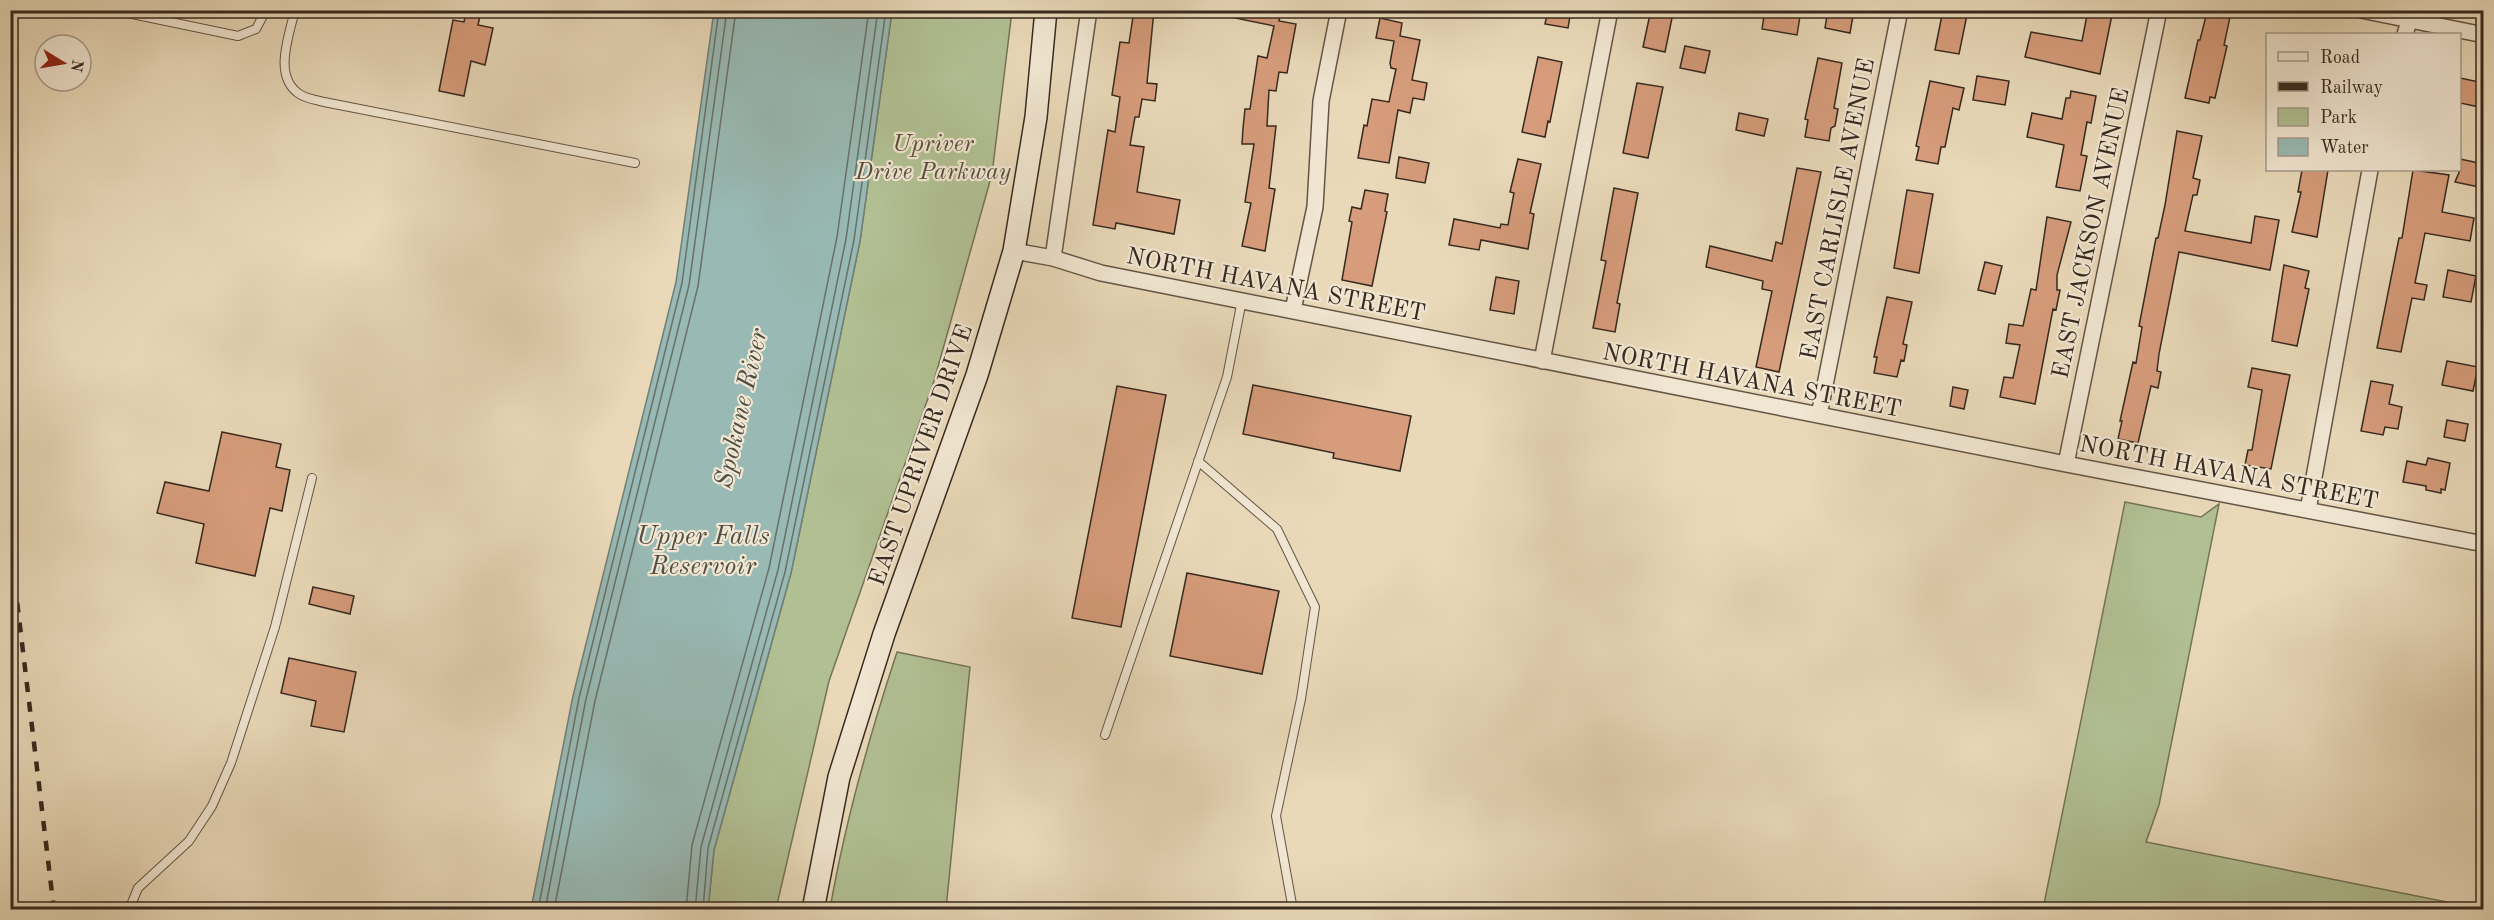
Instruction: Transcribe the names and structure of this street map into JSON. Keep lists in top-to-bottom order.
{
  "streets": {
    "street": [
      "EAST CARLISLE AVENUE",
      "EAST JACKSON AVENUE",
      "NORTH HAVANA STREET",
      "EAST UPRIVER DRIVE"
    ]
  },
  "crossings": [
    ["EAST CARLISLE AVENUE", "NORTH HAVANA STREET"],
    ["EAST JACKSON AVENUE", "NORTH HAVANA STREET"],
    ["NORTH HAVANA STREET", "EAST UPRIVER DRIVE"]
  ],
  "water": ["Spokane River", "Upper Falls Reservoir"],
  "parks": ["Upriver Drive Parkway"],
  "legend": [
    "Road",
    "Railway",
    "Park",
    "Water"
  ],
  "north": "right"
}
